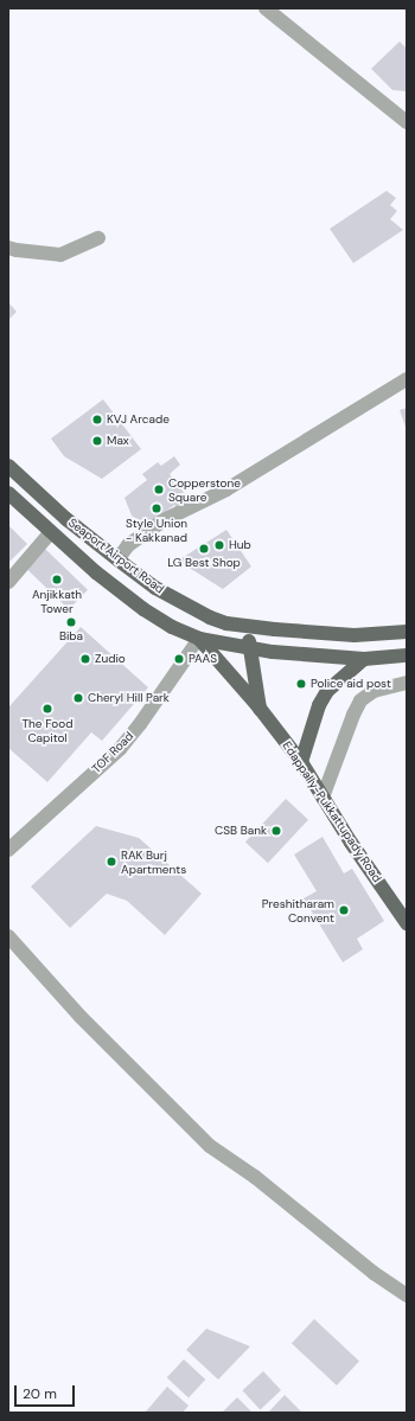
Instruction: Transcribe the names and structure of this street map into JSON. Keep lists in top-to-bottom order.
{
  "streets": {
    "main road": ["Seaport Airport Road", "Edappally-Pukkattupady Road"],
    "street": ["TOF Road"]
  },
  "crossings": [
    ["Seaport Airport Road", "TOF Road"],
    ["Seaport Airport Road", "Edappally-Pukkattupady Road"],
    ["TOF Road", "Edappally-Pukkattupady Road"]
  ],
  "places": [
    "KVJ Arcade",
    "Max",
    "Copperstone Square",
    "Style Union - Kakkanad",
    "Hub",
    "LG Best Shop",
    "Anjikkath Tower",
    "Biba",
    "Zudio",
    "PAAS",
    "Police aid post",
    "Cheryl Hill Park",
    "The Food Capitol",
    "CSB Bank",
    "RAK Burj Apartments",
    "Preshitharam Convent"
  ],
  "scale_bar": "20 m"
}
